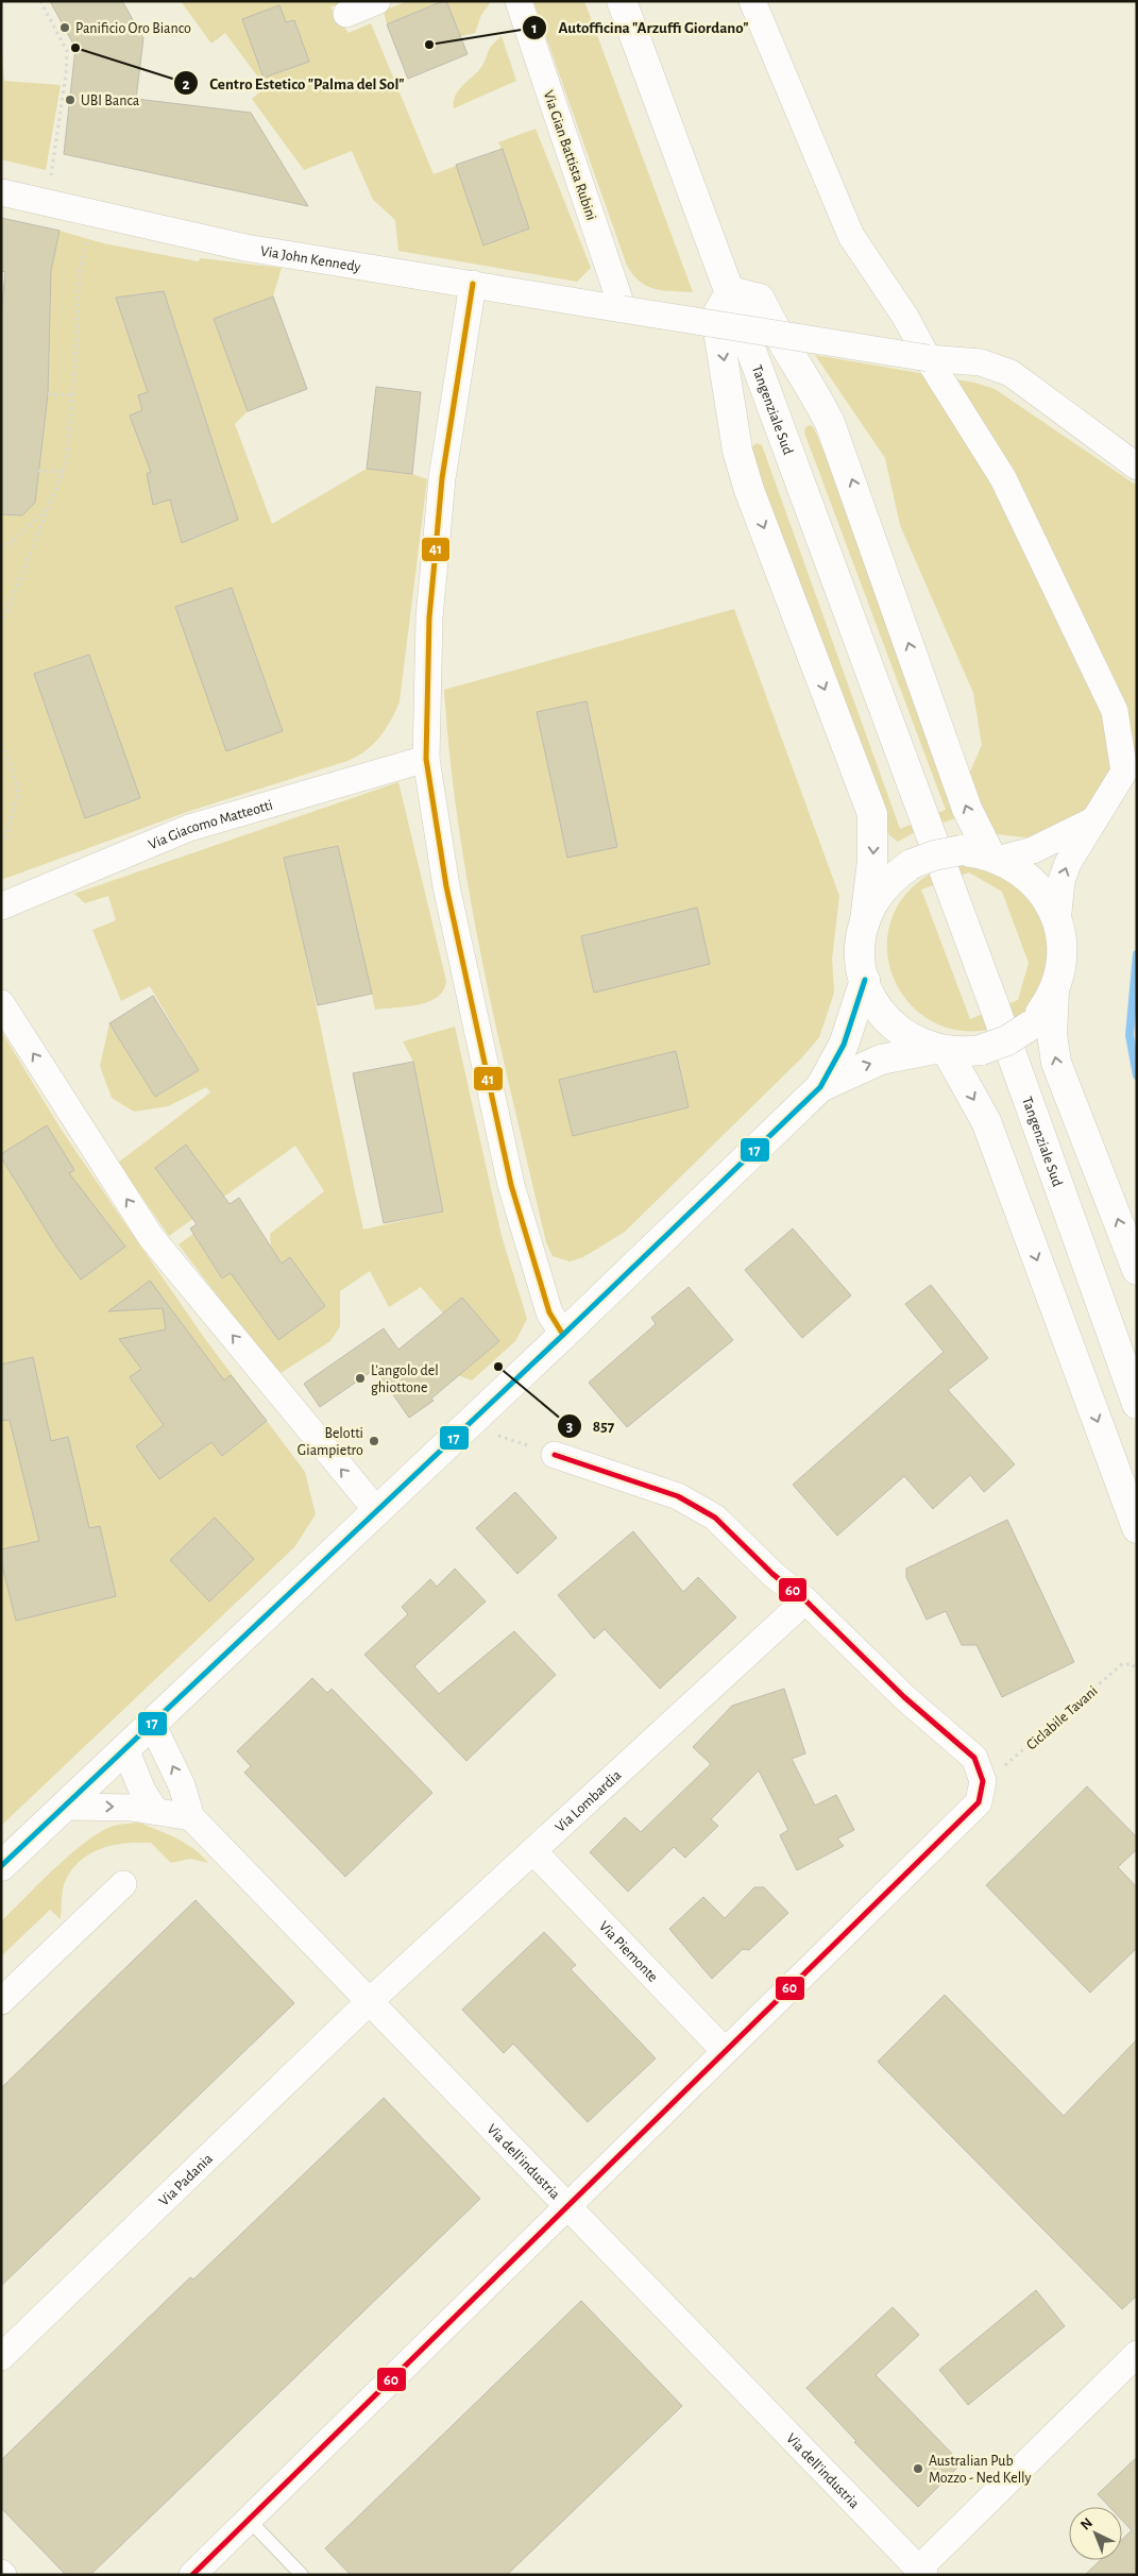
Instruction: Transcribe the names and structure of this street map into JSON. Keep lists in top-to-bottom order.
{
  "streets": {
    "main road": ["Tangenziale Sud"],
    "street": [
      "Via Gian Battista Rubini",
      "Via John Kennedy",
      "Via Giacomo Matteotti",
      "Via Lombardia",
      "Via Piemonte",
      "Via dell'industria",
      "Via Padania"
    ],
    "path": ["Ciclabile Tavani"]
  },
  "crossings": [
    ["Via Gian Battista Rubini", "Via John Kennedy"],
    ["Via Lombardia", "Via Piemonte"],
    ["Via Lombardia", "Via dell'industria"],
    ["Via Lombardia", "Via Padania"],
    ["Via dell'industria", "Via Padania"]
  ],
  "places": [
    "Panificio Oro Bianco",
    "Autofficina \"Arzuffi Giordano\"",
    "Centro Estetico \"Palma del Sol\"",
    "UBI Banca",
    "857",
    "L'angolo del ghiottone",
    "Belotti Giampietro",
    "Australian Pub Mozzo - Ned Kelly"
  ],
  "lines": ["transit line 41", "transit line 17", "transit line 60"],
  "north": "top left"
}
